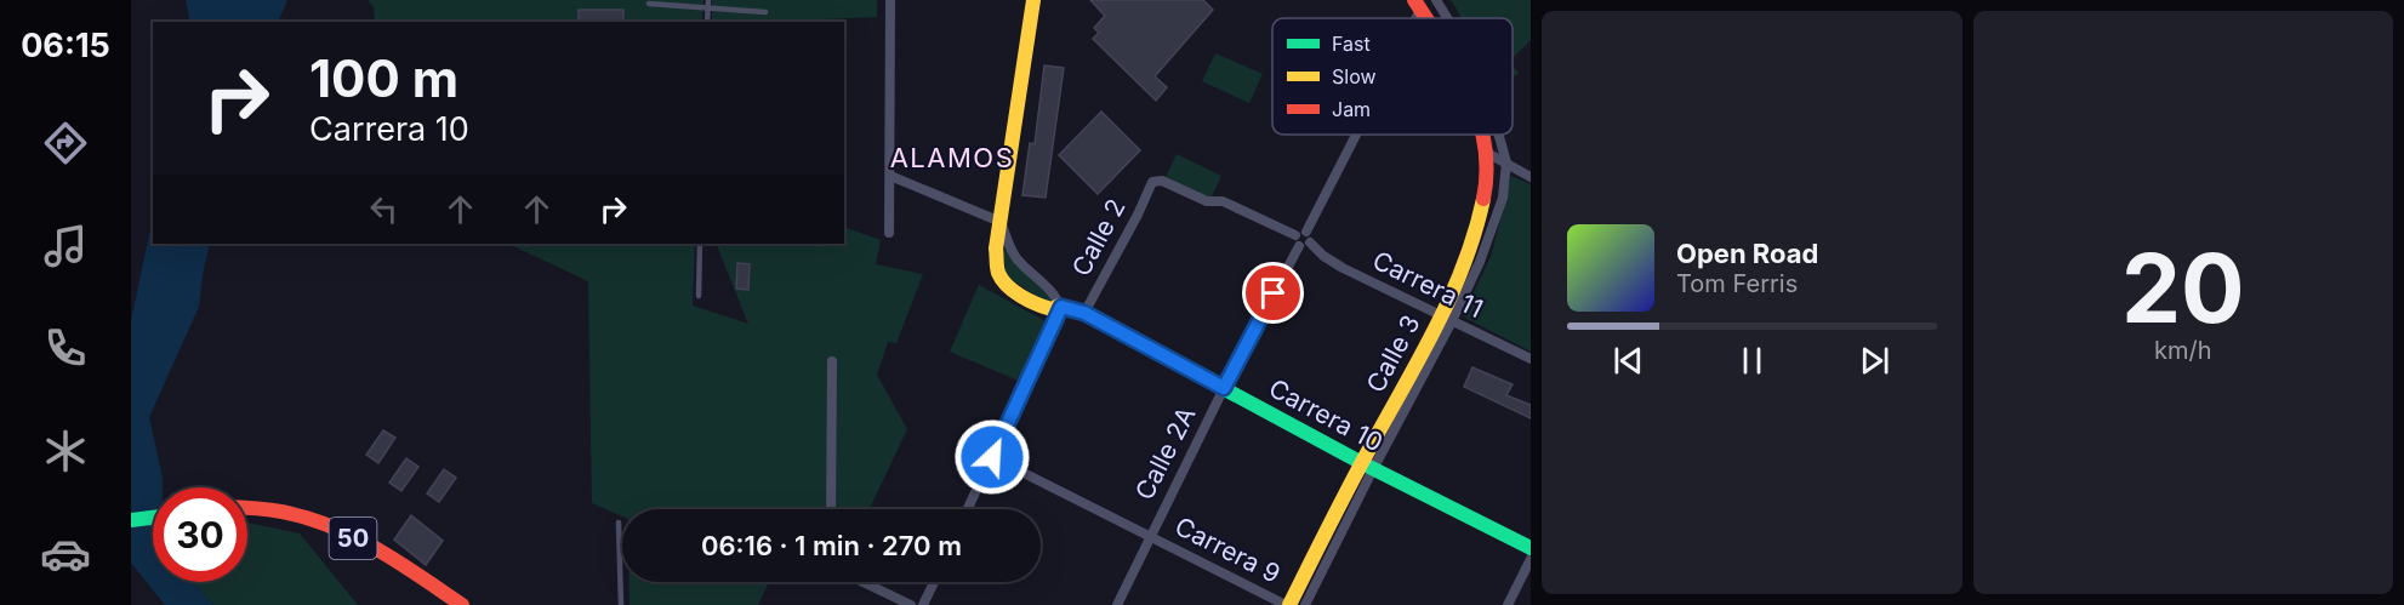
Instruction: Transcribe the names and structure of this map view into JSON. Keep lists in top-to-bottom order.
{
  "streets": {
    "main road": ["Calle 3", "Carrera 10", "50"],
    "street": [
      "Calle 2",
      "Carrera 11",
      "Calle 2A",
      "Carrera 9"
    ]
  },
  "crossings": [
    ["Calle 2", "Carrera 10"],
    ["Calle 2", "Carrera 9"],
    ["Carrera 11", "Calle 3"],
    ["Carrera 11", "Calle 2A"],
    ["Calle 3", "Carrera 10"],
    ["Calle 3", "Carrera 9"],
    ["Carrera 10", "Calle 2A"],
    ["Calle 2A", "Carrera 9"]
  ],
  "districts": ["ALAMOS"],
  "legend": ["Fast", "Slow", "Jam"],
  "page": {
    "tabs": "06:15",
    "tile": ["20", "km/h"],
    "turn": ["100 m", "Carrera 10"],
    "song": ["Open Road", "Tom Ferris"],
    "limit": "30",
    "trip": "06:16 · 1 min · 270 m"
  }
}
